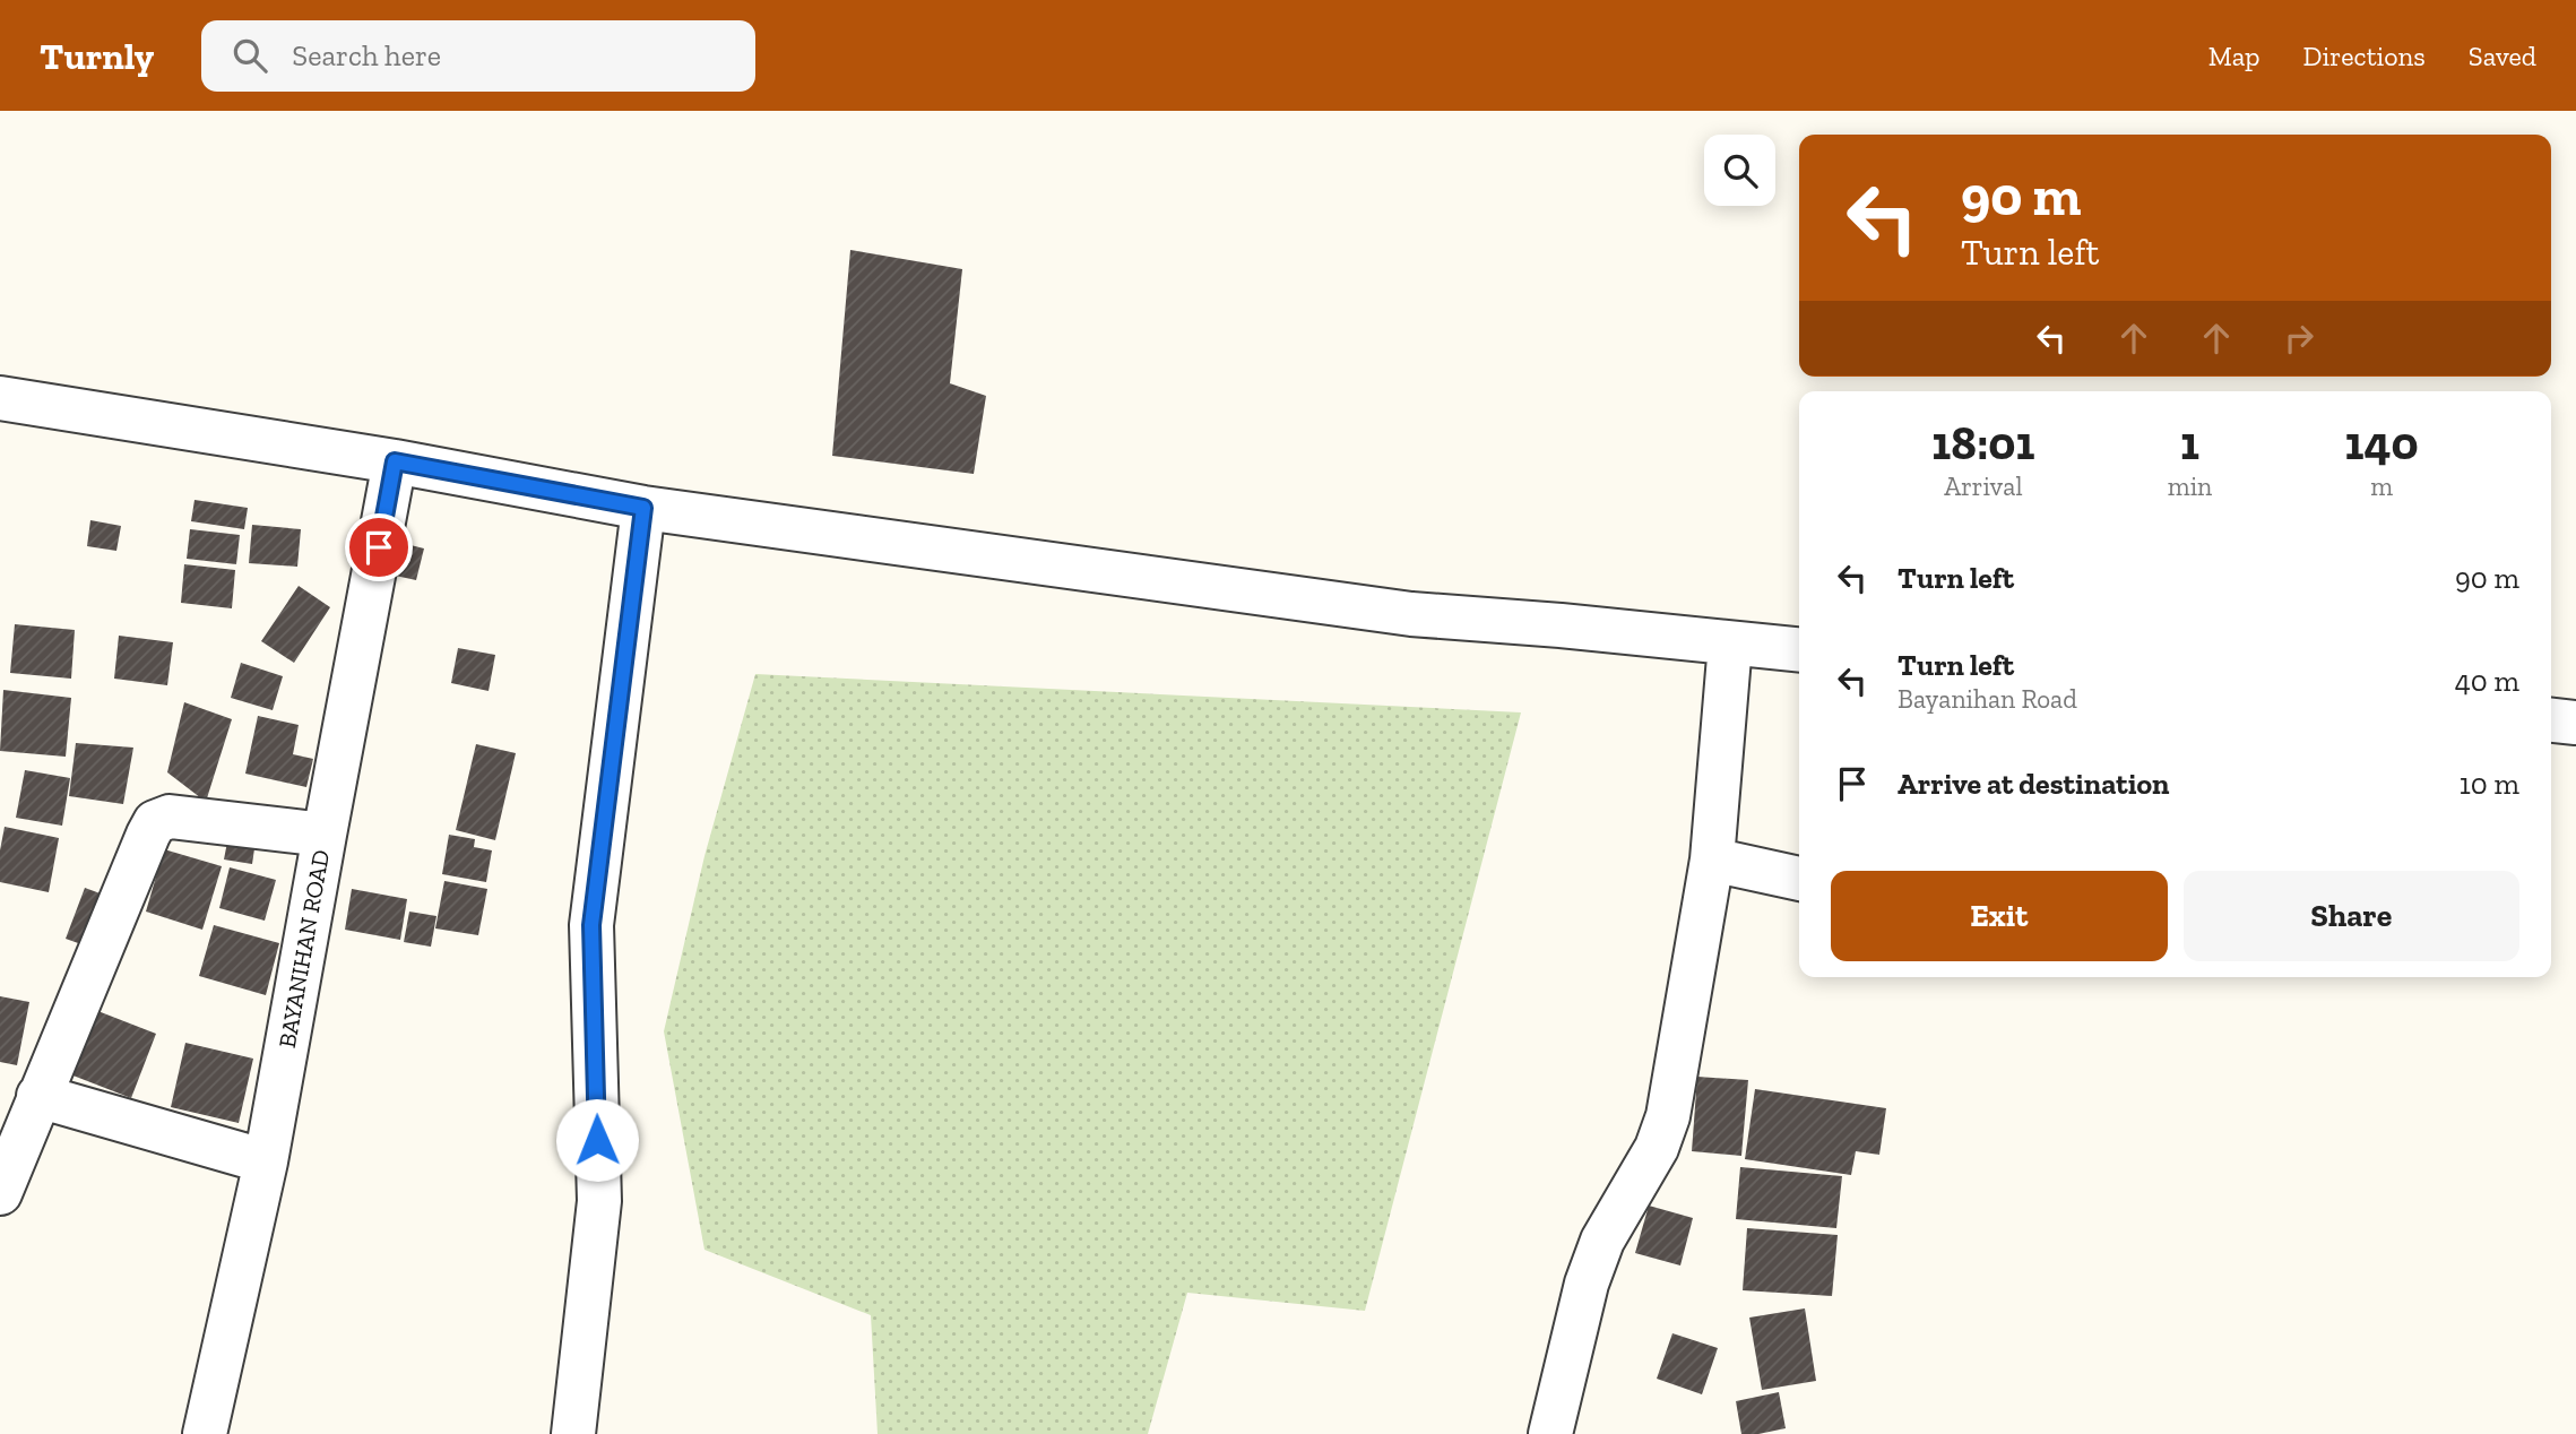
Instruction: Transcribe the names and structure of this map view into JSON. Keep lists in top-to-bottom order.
{
  "streets": {
    "street": ["BAYANIHAN ROAD"]
  },
  "page": {
    "header": "Turnly",
    "search": "Search here",
    "nav": ["Map", "Directions", "Saved"],
    "turn": ["90 m", "Turn left"],
    "eta": [
      "18:01",
      "Arrival",
      "1",
      "min",
      "140",
      "m"
    ],
    "list": [
      {
        "name": "Turn left",
        "value": "90 m"
      },
      {
        "name": "Turn left",
        "note": "Bayanihan Road",
        "value": "40 m"
      },
      {
        "name": "Arrive at destination",
        "value": "10 m"
      }
    ],
    "buttons": ["Exit", "Share"]
  }
}
